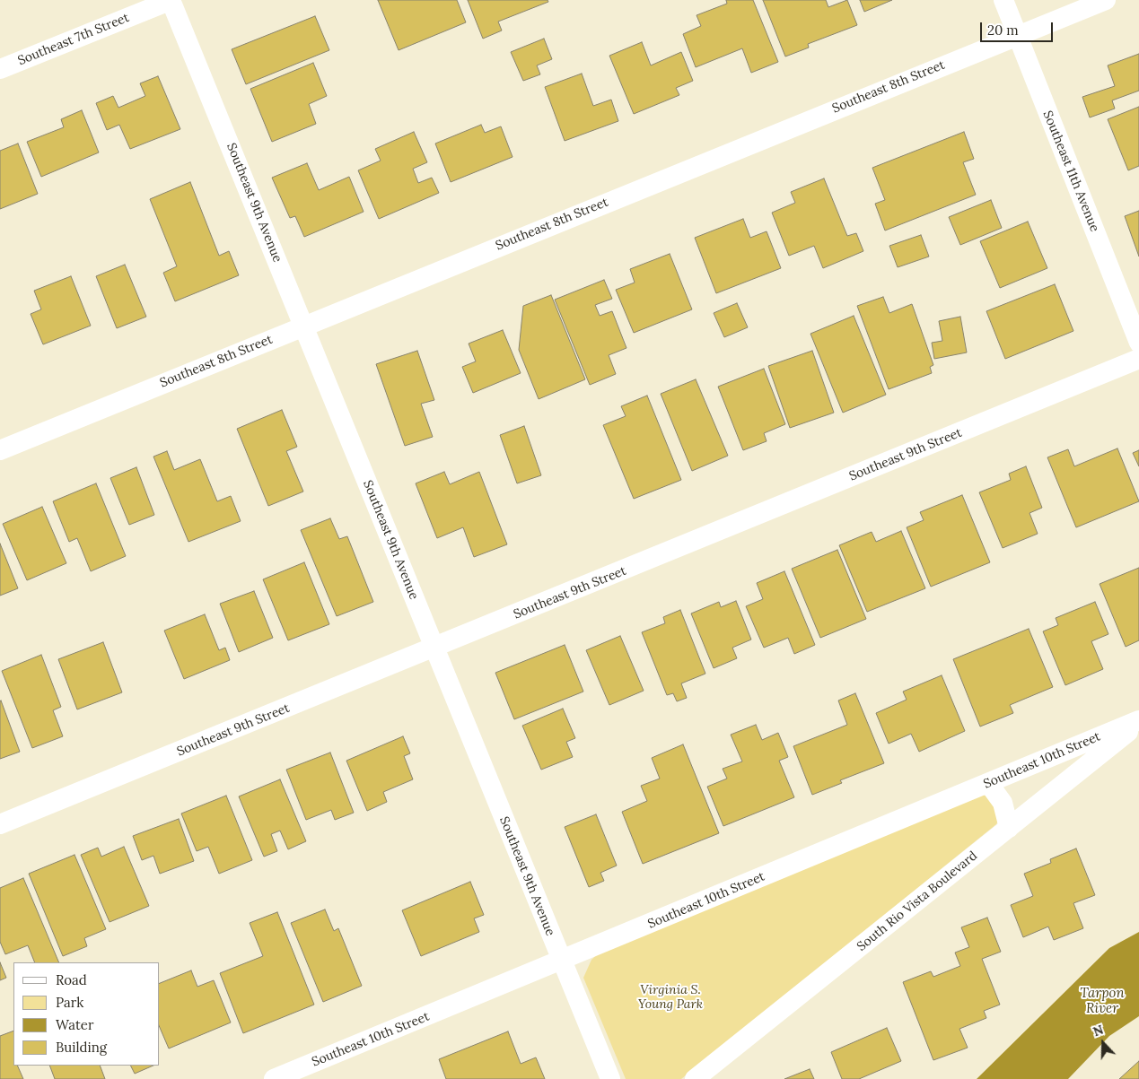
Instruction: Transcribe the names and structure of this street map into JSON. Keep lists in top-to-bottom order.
{
  "streets": {
    "street": [
      "Southeast 7th Street",
      "Southeast 8th Street",
      "Southeast 11th Avenue",
      "Southeast 9th Avenue",
      "Southeast 9th Street",
      "Southeast 10th Street",
      "South Rio Vista Boulevard"
    ]
  },
  "crossings": [
    ["Southeast 7th Street", "Southeast 9th Avenue"],
    ["Southeast 8th Street", "Southeast 11th Avenue"],
    ["Southeast 8th Street", "Southeast 9th Avenue"],
    ["Southeast 9th Avenue", "Southeast 9th Street"],
    ["Southeast 9th Avenue", "Southeast 10th Street"],
    ["Southeast 10th Street", "South Rio Vista Boulevard"]
  ],
  "water": ["Tarpon River"],
  "parks": ["Virginia S. Young Park"],
  "legend": [
    "Road",
    "Park",
    "Water",
    "Building"
  ],
  "scale_bar": "20 m",
  "north": "top"
}
